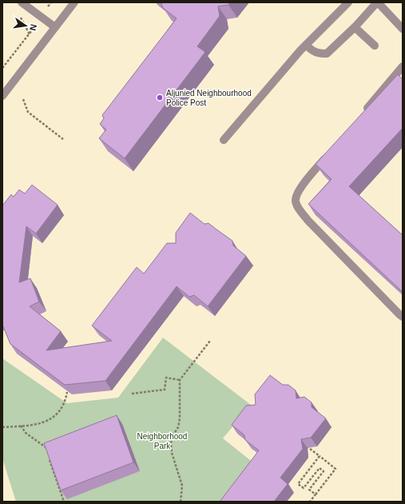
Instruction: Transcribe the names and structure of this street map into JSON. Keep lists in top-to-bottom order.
{
  "parks": ["Neighborhood Park"],
  "places": ["Aljunied Neighbourhood Police Post"],
  "north": "right"
}
